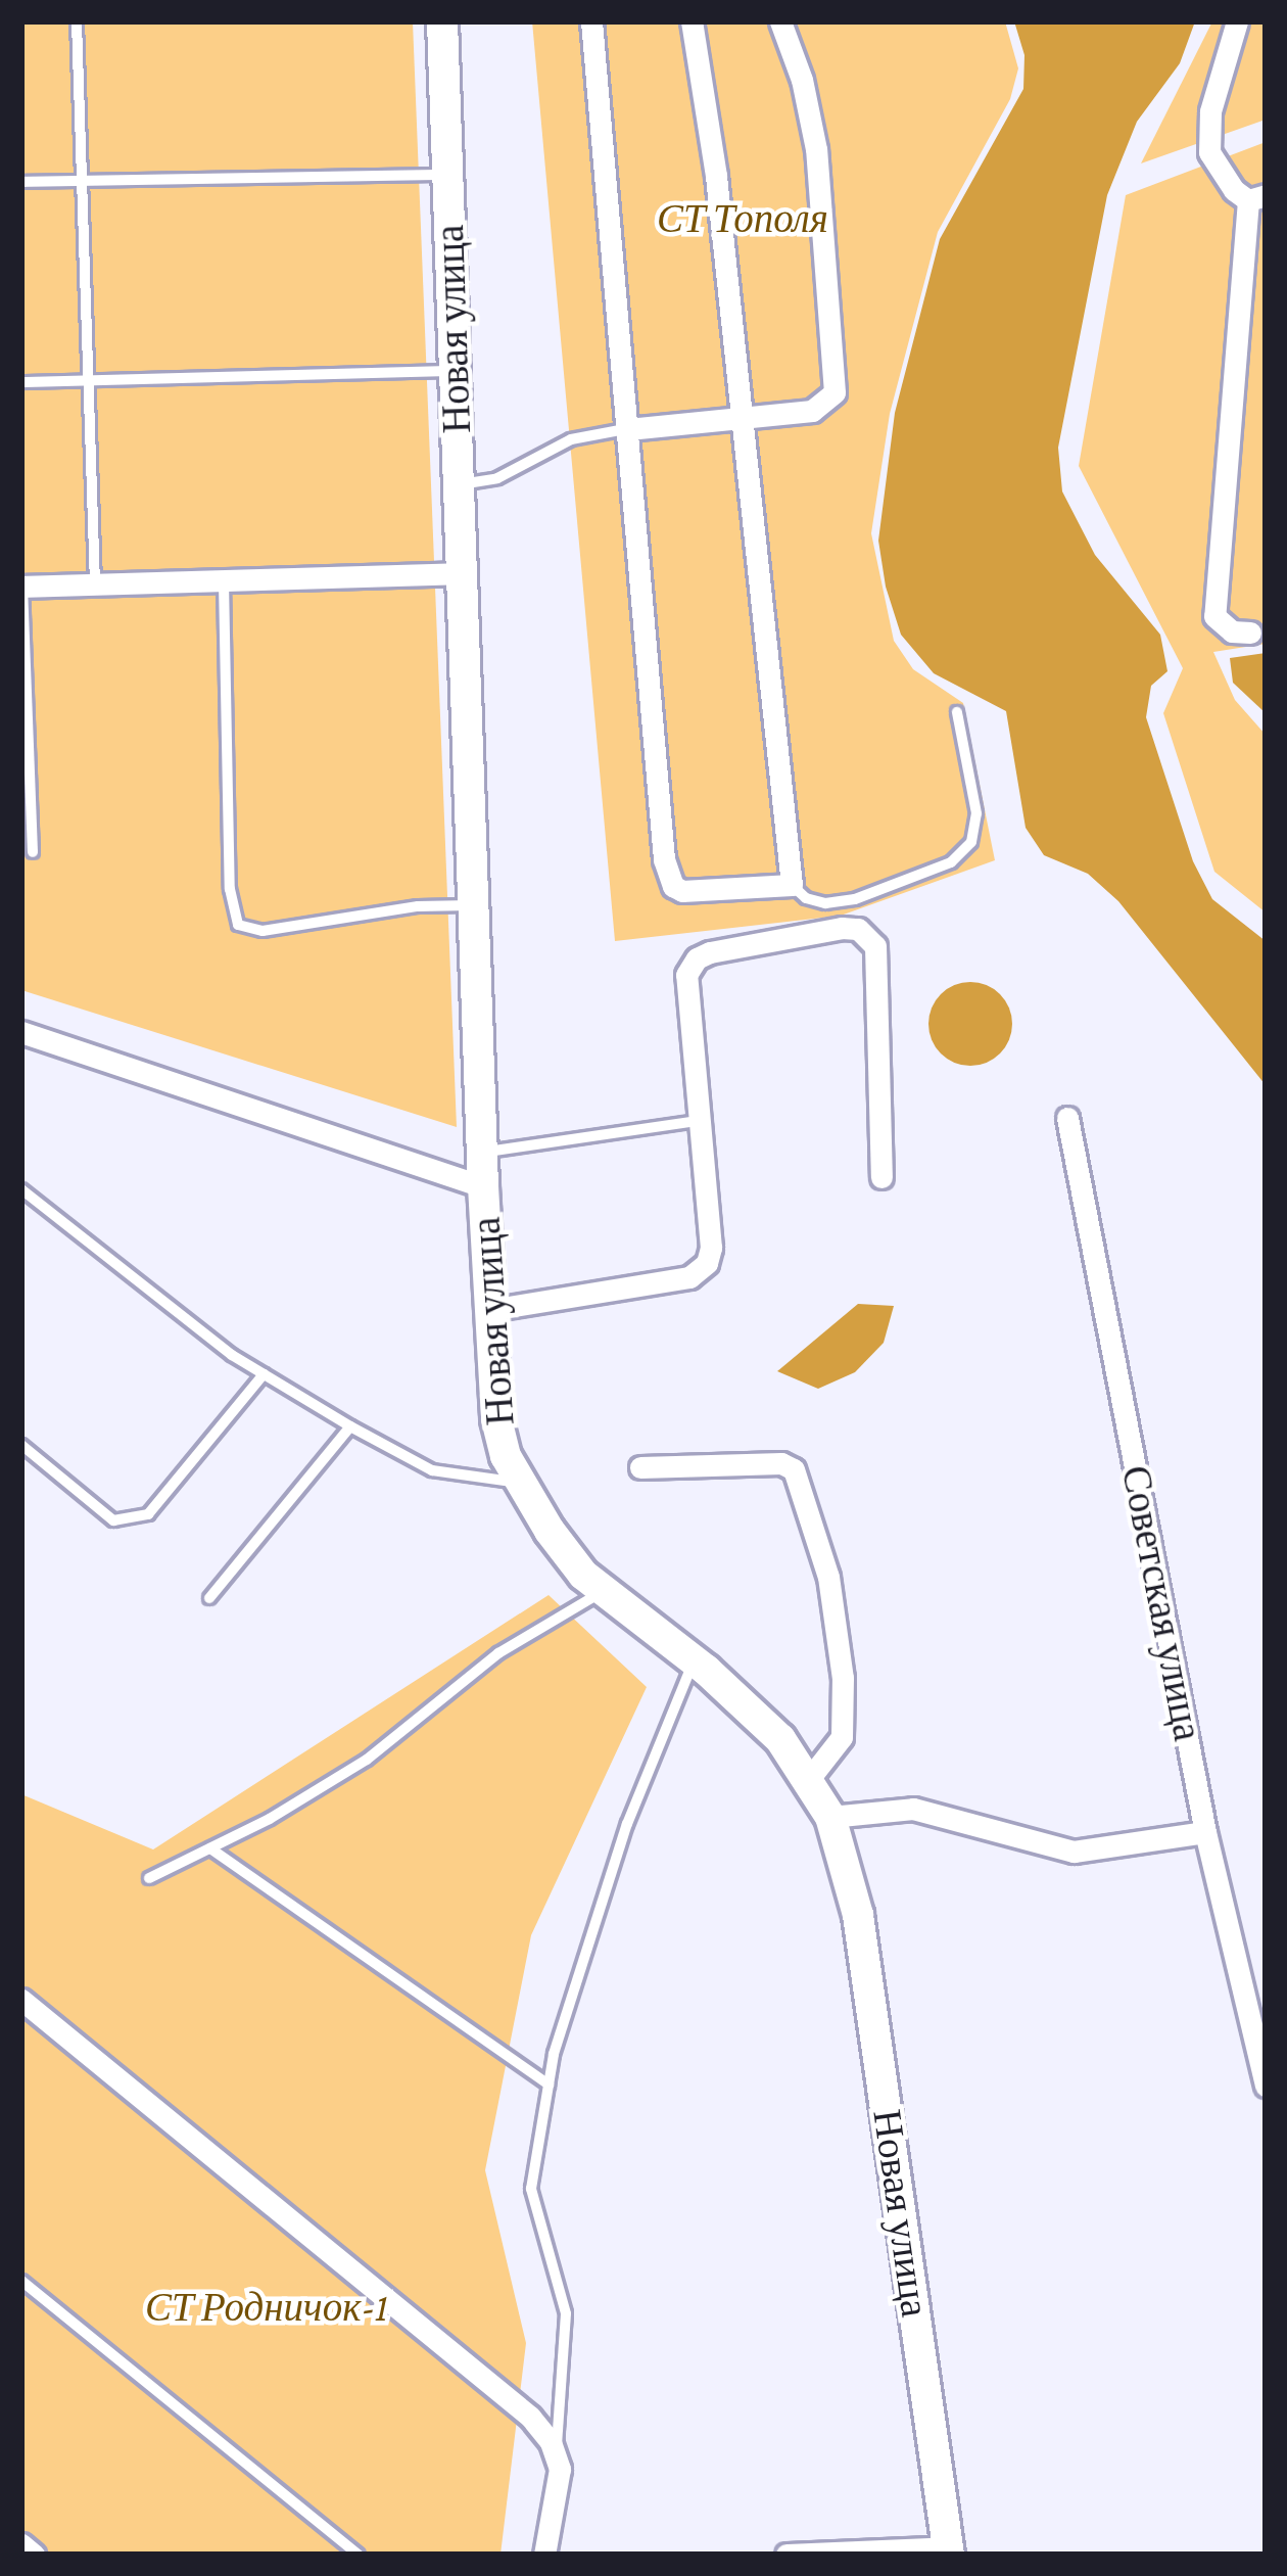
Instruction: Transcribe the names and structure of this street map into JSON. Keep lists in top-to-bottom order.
{
  "streets": {
    "street": ["Новая улица", "Советская улица"]
  },
  "parks": ["СТ Тополя", "СТ Родничок-1"]
}
